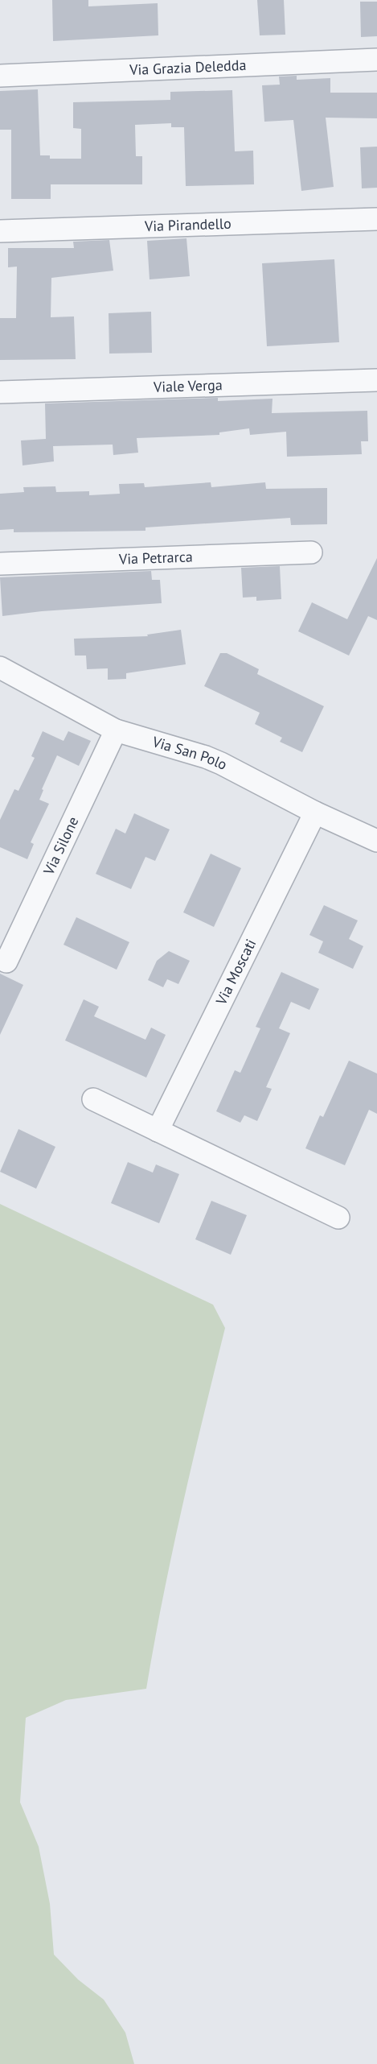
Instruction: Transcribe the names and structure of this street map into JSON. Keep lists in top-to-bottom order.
{
  "streets": {
    "street": [
      "Via Grazia Deledda",
      "Via Pirandello",
      "Viale Verga",
      "Via Petrarca",
      "Via San Polo",
      "Via Silone",
      "Via Moscati"
    ]
  },
  "crossings": [
    ["Via San Polo", "Via Silone"],
    ["Via San Polo", "Via Moscati"]
  ]
}
